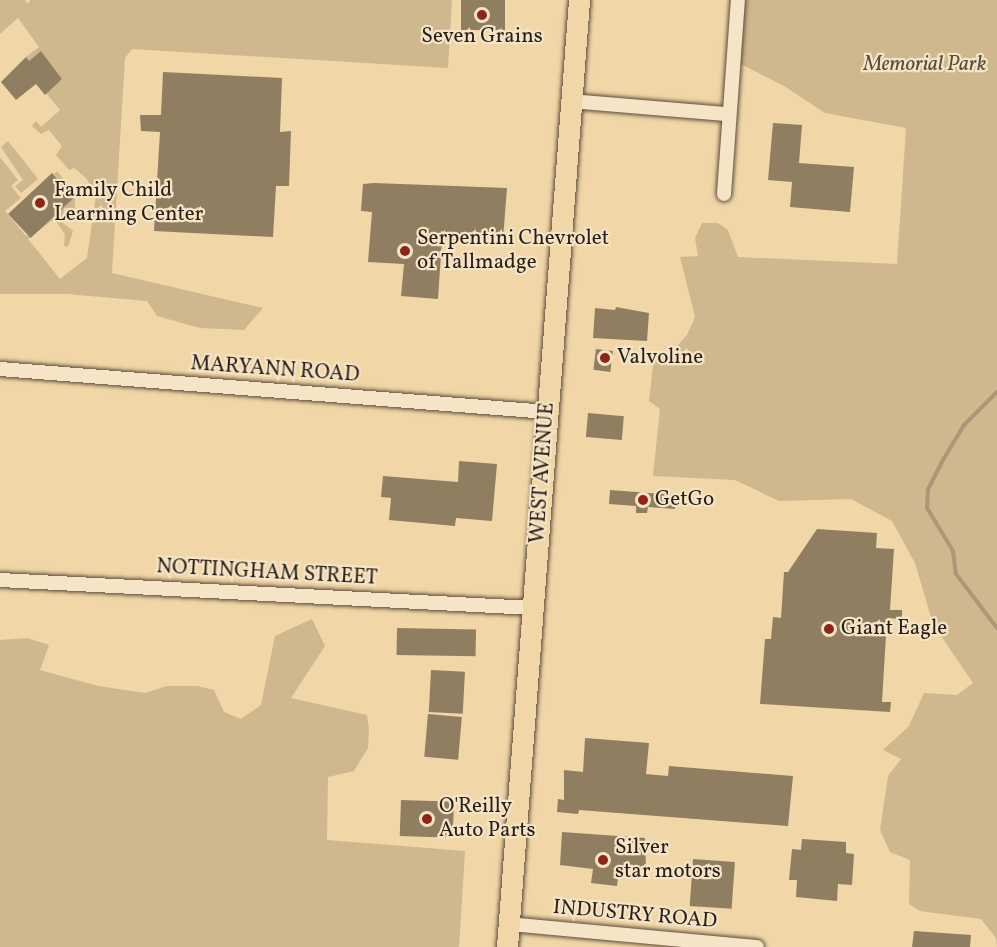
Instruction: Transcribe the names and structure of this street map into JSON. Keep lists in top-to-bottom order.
{
  "streets": {
    "main road": ["WEST AVENUE"],
    "street": ["MARYANN ROAD", "NOTTINGHAM STREET", "INDUSTRY ROAD"]
  },
  "crossings": [
    ["MARYANN ROAD", "WEST AVENUE"],
    ["WEST AVENUE", "NOTTINGHAM STREET"],
    ["WEST AVENUE", "INDUSTRY ROAD"]
  ],
  "parks": ["Memorial Park"],
  "places": [
    "Seven Grains",
    "Family Child Learning Center",
    "Serpentini Chevrolet of Tallmadge",
    "Valvoline",
    "GetGo",
    "Giant Eagle",
    "O'Reilly Auto Parts",
    "Silver star motors"
  ]
}
